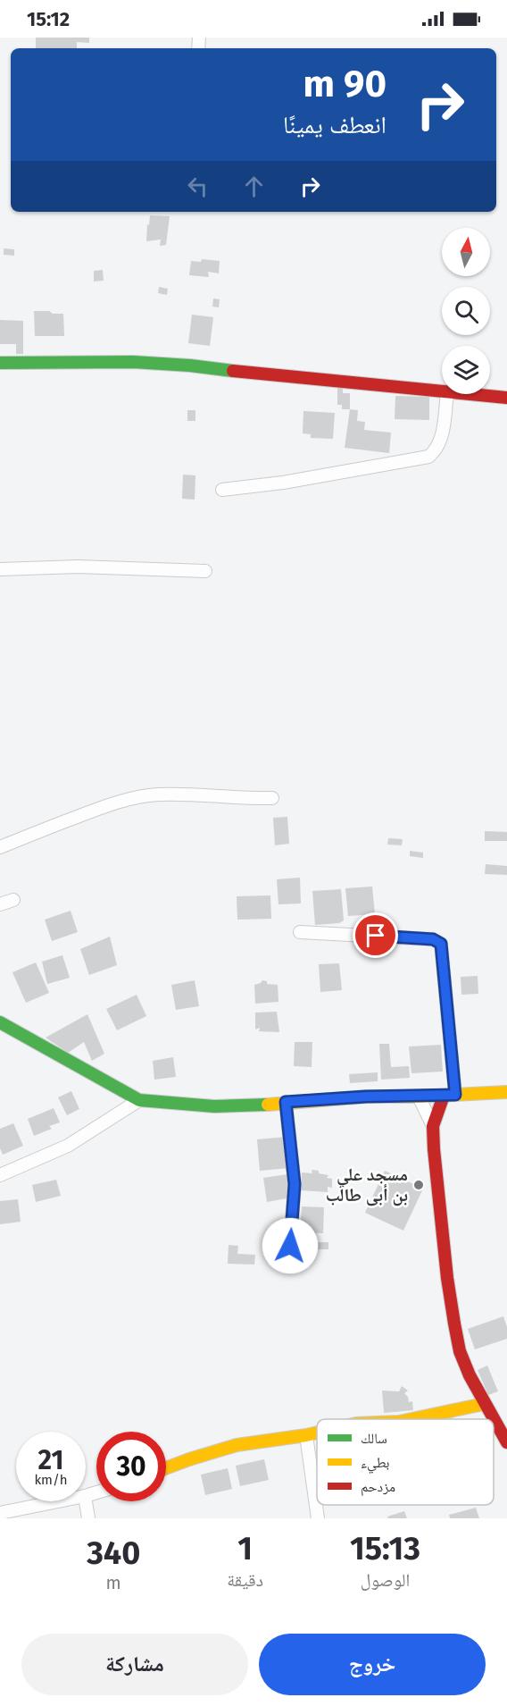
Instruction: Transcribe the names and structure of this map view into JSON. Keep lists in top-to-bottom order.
{
  "places": ["مسجد علي بن أبى طالب"],
  "legend": ["سالك", "بطيء", "مزدحم"],
  "north": "top",
  "page": {
    "status": "15:12",
    "turn": ["90 m", "انعطف يمينًا"],
    "speed": "21 km/h",
    "limit": "30",
    "eta": [
      "15:13",
      "الوصول",
      "1",
      "دقيقة",
      "340",
      "m"
    ],
    "buttons": ["خروج", "مشاركة"]
  }
}
